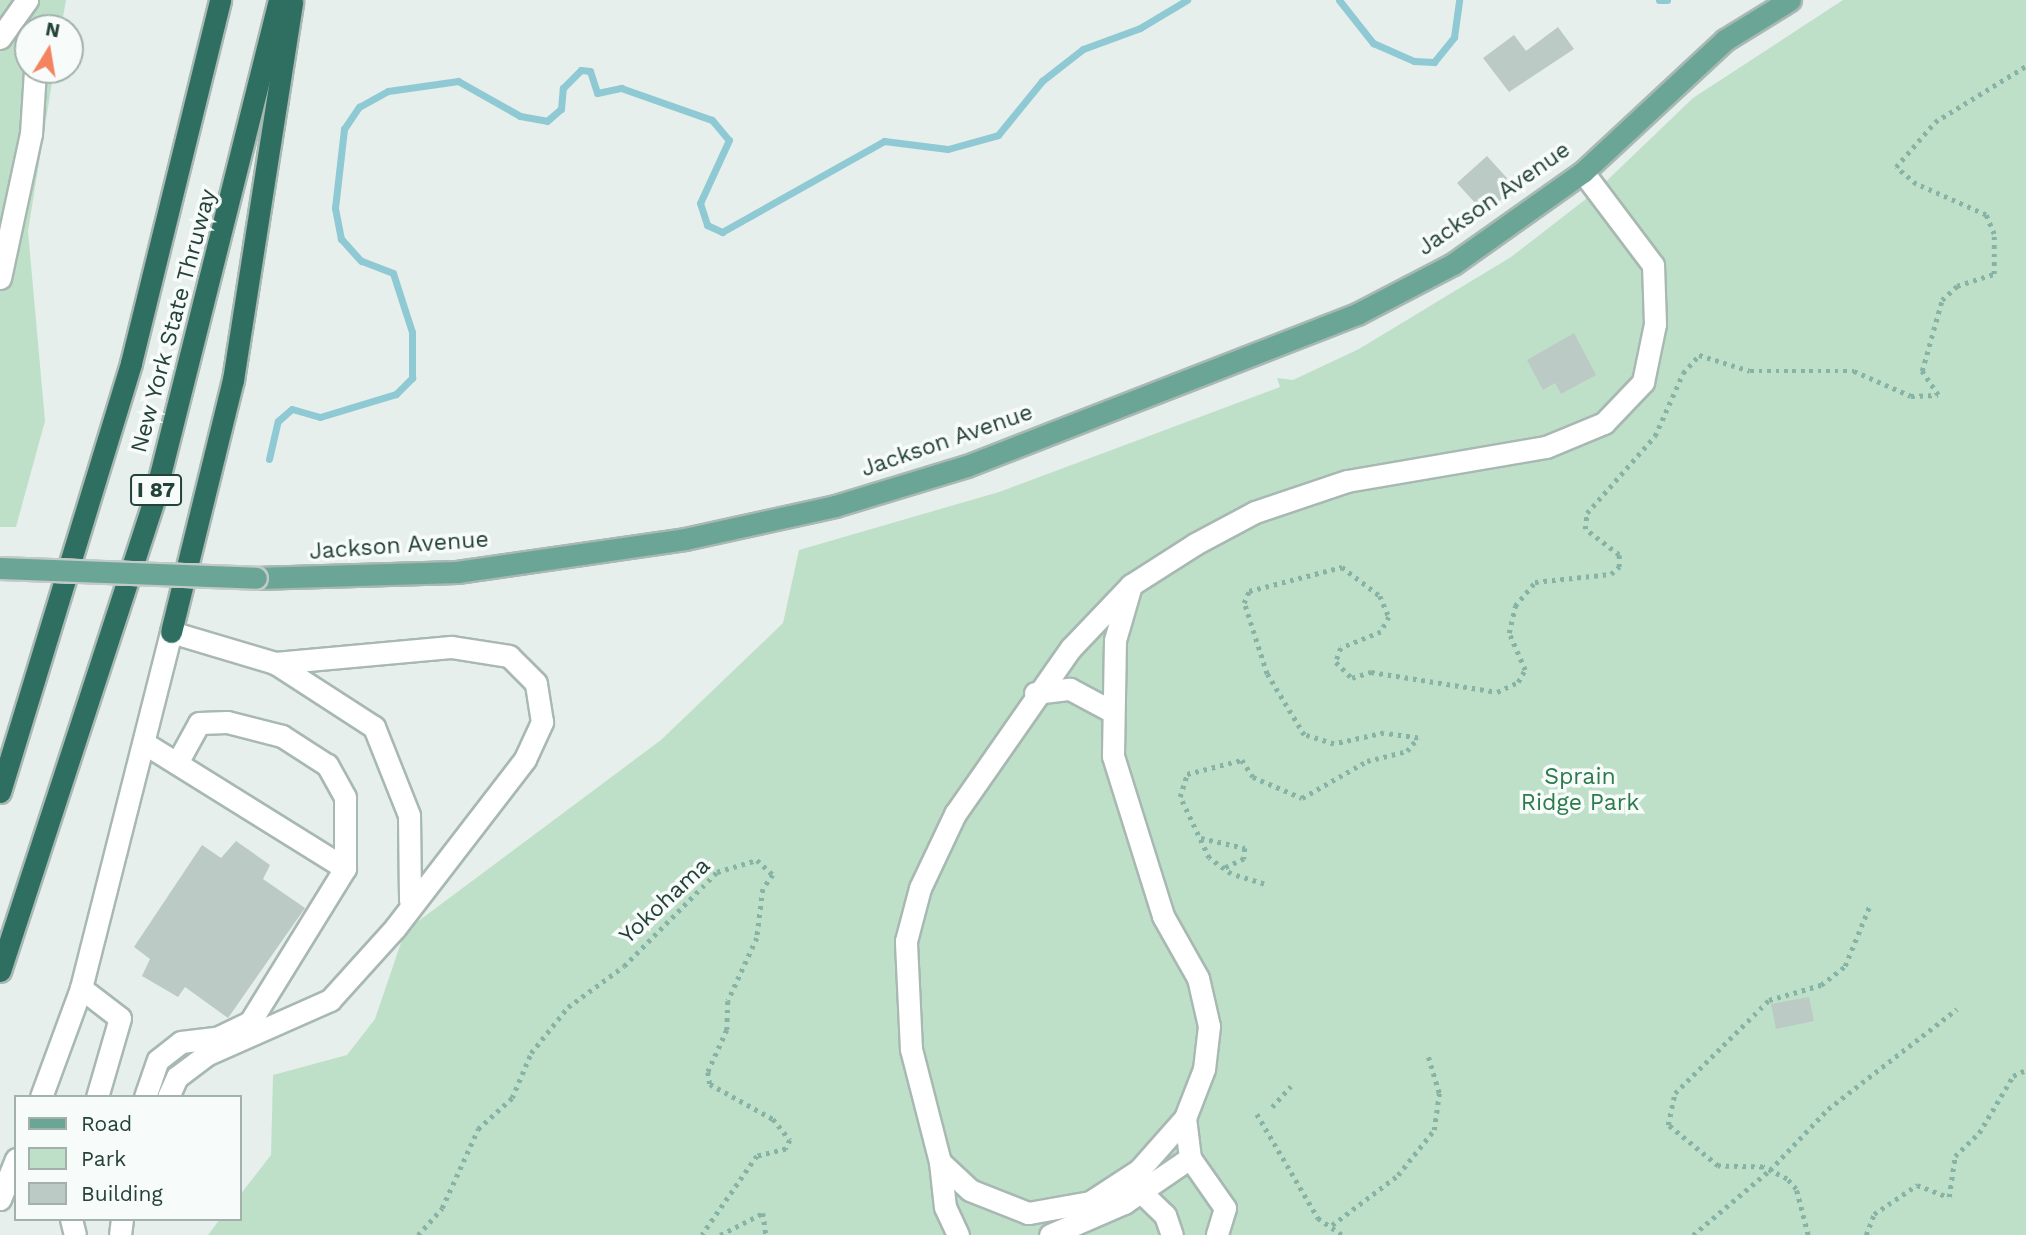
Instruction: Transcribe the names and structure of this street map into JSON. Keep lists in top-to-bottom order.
{
  "streets": {
    "highway": ["New York State Thruway", "I 87"],
    "main road": ["Jackson Avenue"],
    "path": ["Yokohama"]
  },
  "parks": ["Sprain Ridge Park"],
  "legend": ["Road", "Park", "Building"],
  "north": "top"
}
